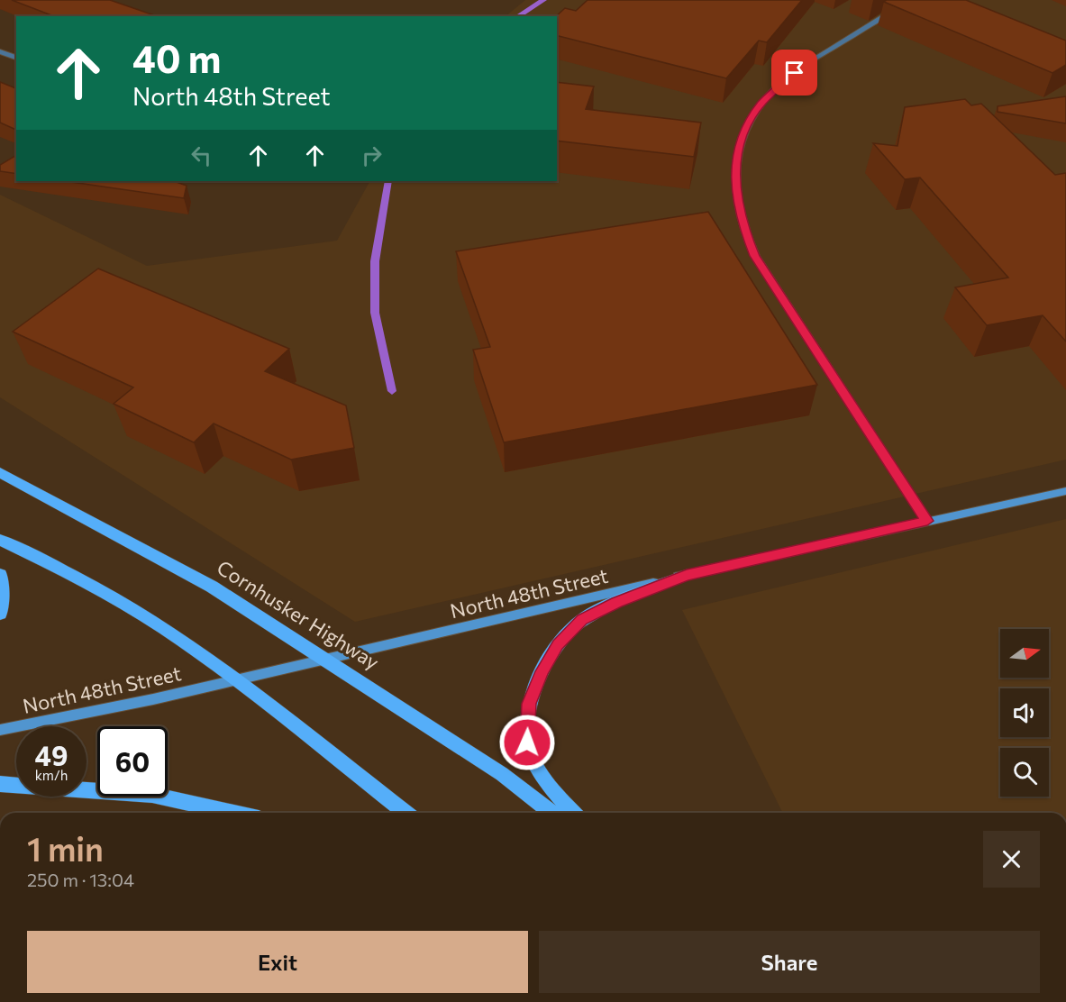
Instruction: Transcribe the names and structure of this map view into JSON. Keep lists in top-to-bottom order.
{
  "streets": {
    "main road": ["North 48th Street", "Cornhusker Highway"]
  },
  "crossings": [
    ["North 48th Street", "Cornhusker Highway"]
  ],
  "north": "right",
  "page": {
    "turn": ["40 m", "North 48th Street"],
    "speed": "49 km/h",
    "limit": "60",
    "heading": ["1 min", "250 m · 13:04"],
    "buttons": ["Exit", "Share"]
  }
}
